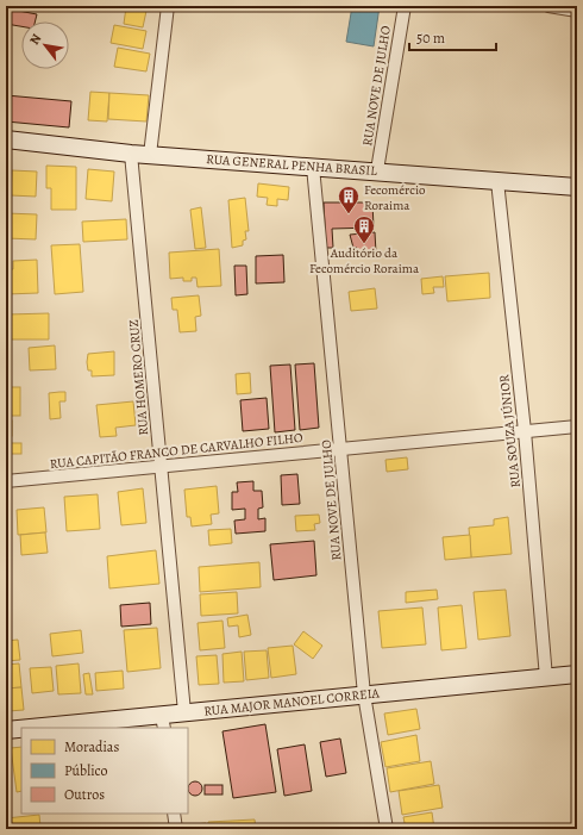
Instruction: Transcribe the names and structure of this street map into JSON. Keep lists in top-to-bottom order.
{
  "streets": {
    "street": [
      "RUA NOVE DE JULHO",
      "RUA GENERAL PENHA BRASIL",
      "RUA HOMERO CRUZ",
      "RUA SOUZA JÚNIOR",
      "RUA CAPITÃO FRANCO DE CARVALHO FILHO",
      "RUA MAJOR MANOEL CORREIA"
    ]
  },
  "crossings": [
    ["RUA NOVE DE JULHO", "RUA GENERAL PENHA BRASIL"],
    ["RUA NOVE DE JULHO", "RUA CAPITÃO FRANCO DE CARVALHO FILHO"],
    ["RUA NOVE DE JULHO", "RUA MAJOR MANOEL CORREIA"],
    ["RUA GENERAL PENHA BRASIL", "RUA HOMERO CRUZ"],
    ["RUA GENERAL PENHA BRASIL", "RUA SOUZA JÚNIOR"],
    ["RUA HOMERO CRUZ", "RUA CAPITÃO FRANCO DE CARVALHO FILHO"],
    ["RUA HOMERO CRUZ", "RUA MAJOR MANOEL CORREIA"],
    ["RUA SOUZA JÚNIOR", "RUA CAPITÃO FRANCO DE CARVALHO FILHO"],
    ["RUA SOUZA JÚNIOR", "RUA MAJOR MANOEL CORREIA"]
  ],
  "places": {
    "building": ["Fecomércio Roraima", "Auditório da Fecomércio Roraima"]
  },
  "legend": ["Moradias", "Público", "Outros"],
  "scale_bar": "50 m",
  "north": "top left"
}
